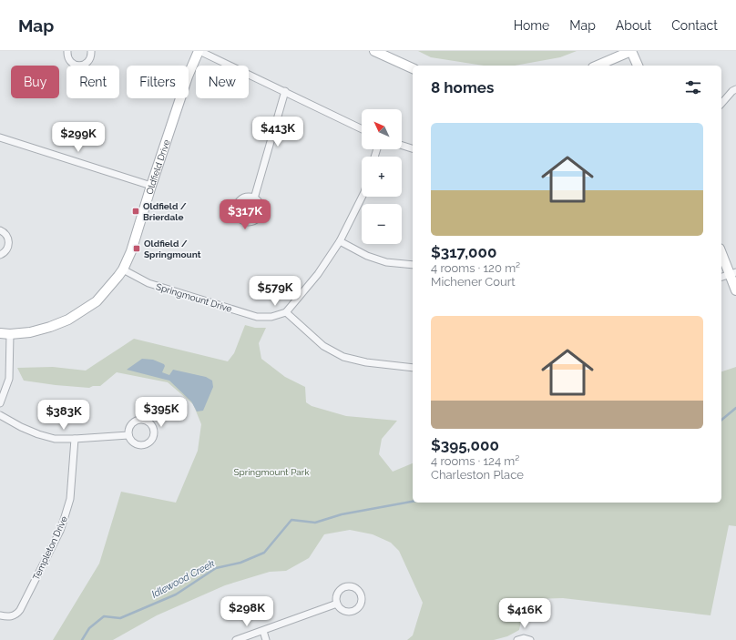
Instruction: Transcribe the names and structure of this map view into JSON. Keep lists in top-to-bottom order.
{
  "streets": {
    "street": ["Oldfield Drive", "Springmount Drive", "Templeton Drive"]
  },
  "crossings": [
    ["Oldfield Drive", "Springmount Drive"]
  ],
  "water": ["Idlewood Creek"],
  "parks": ["Springmount Park"],
  "places": {
    "transit": ["Oldfield / Brierdale", "Oldfield / Springmount"]
  },
  "north": "top left",
  "page": {
    "header": "Map",
    "nav": [
      "Home",
      "Map",
      "About",
      "Contact"
    ],
    "chip": [
      "Buy",
      "Rent",
      "Filters",
      "New"
    ],
    "heading": "8 homes",
    "map_buttons": ["+", "−"],
    "list": [
      {
        "name": "$317,000",
        "note": "4 rooms · 120 m² · Michener Court"
      },
      {
        "name": "$395,000",
        "note": "4 rooms · 124 m² · Charleston Place"
      }
    ],
    "price": [
      "$413K",
      "$299K",
      "$317K",
      "$579K",
      "$395K",
      "$383K",
      "$298K",
      "$416K"
    ]
  }
}
